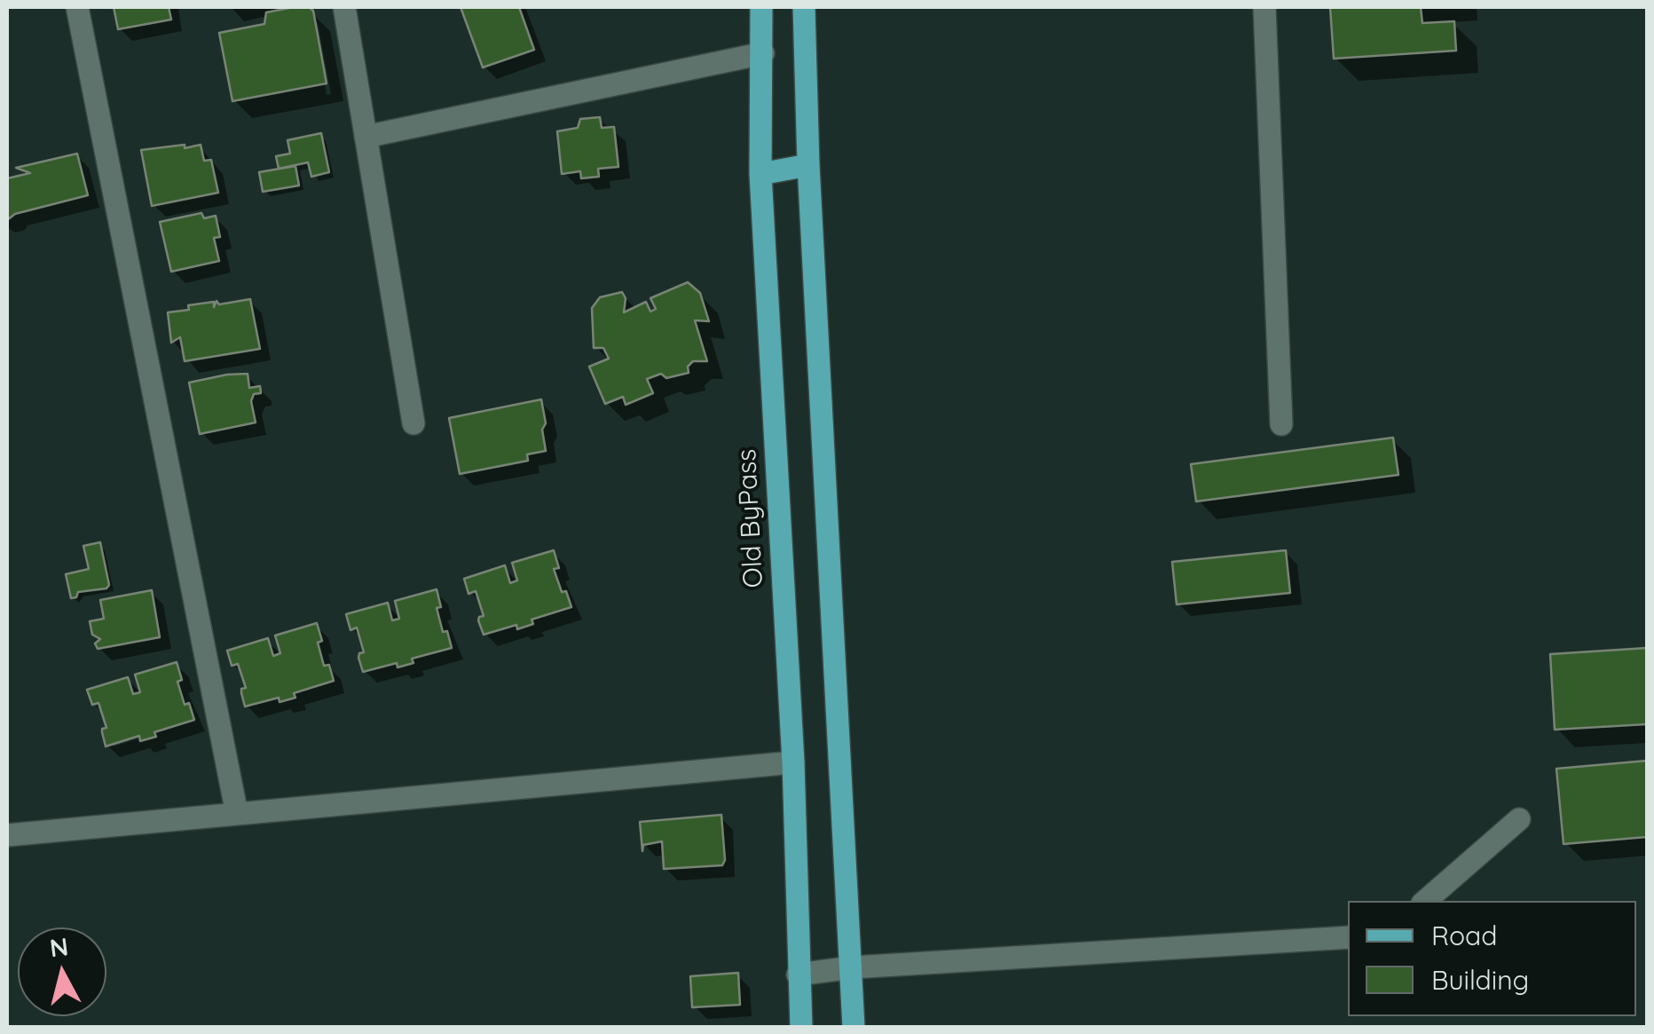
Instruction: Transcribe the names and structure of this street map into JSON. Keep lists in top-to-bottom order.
{
  "streets": {
    "main road": ["Old ByPass"]
  },
  "legend": ["Road", "Building"],
  "north": "top"
}
